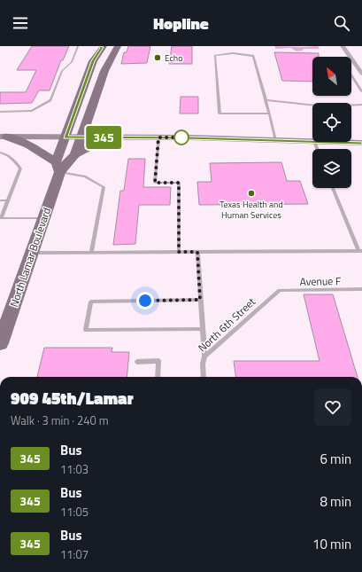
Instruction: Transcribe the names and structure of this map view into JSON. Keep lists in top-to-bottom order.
{
  "streets": {
    "main road": ["North Lamar Boulevard"],
    "lane": ["Avenue F", "North 6th Street"]
  },
  "crossings": [
    ["Avenue F", "North 6th Street"]
  ],
  "places": ["Echo", "Texas Health and Human Services"],
  "lines": ["bus line 345"],
  "north": "top left",
  "page": {
    "header": "Hopline",
    "on_map": "345",
    "heading": ["909 45th/Lamar", "Walk · 3 min · 240 m"],
    "list": [
      {
        "mark": "345",
        "name": "Bus",
        "note": "11:03",
        "value": "6 min"
      },
      {
        "mark": "345",
        "name": "Bus",
        "note": "11:05",
        "value": "8 min"
      },
      {
        "mark": "345",
        "name": "Bus",
        "note": "11:07",
        "value": "10 min"
      }
    ]
  }
}
